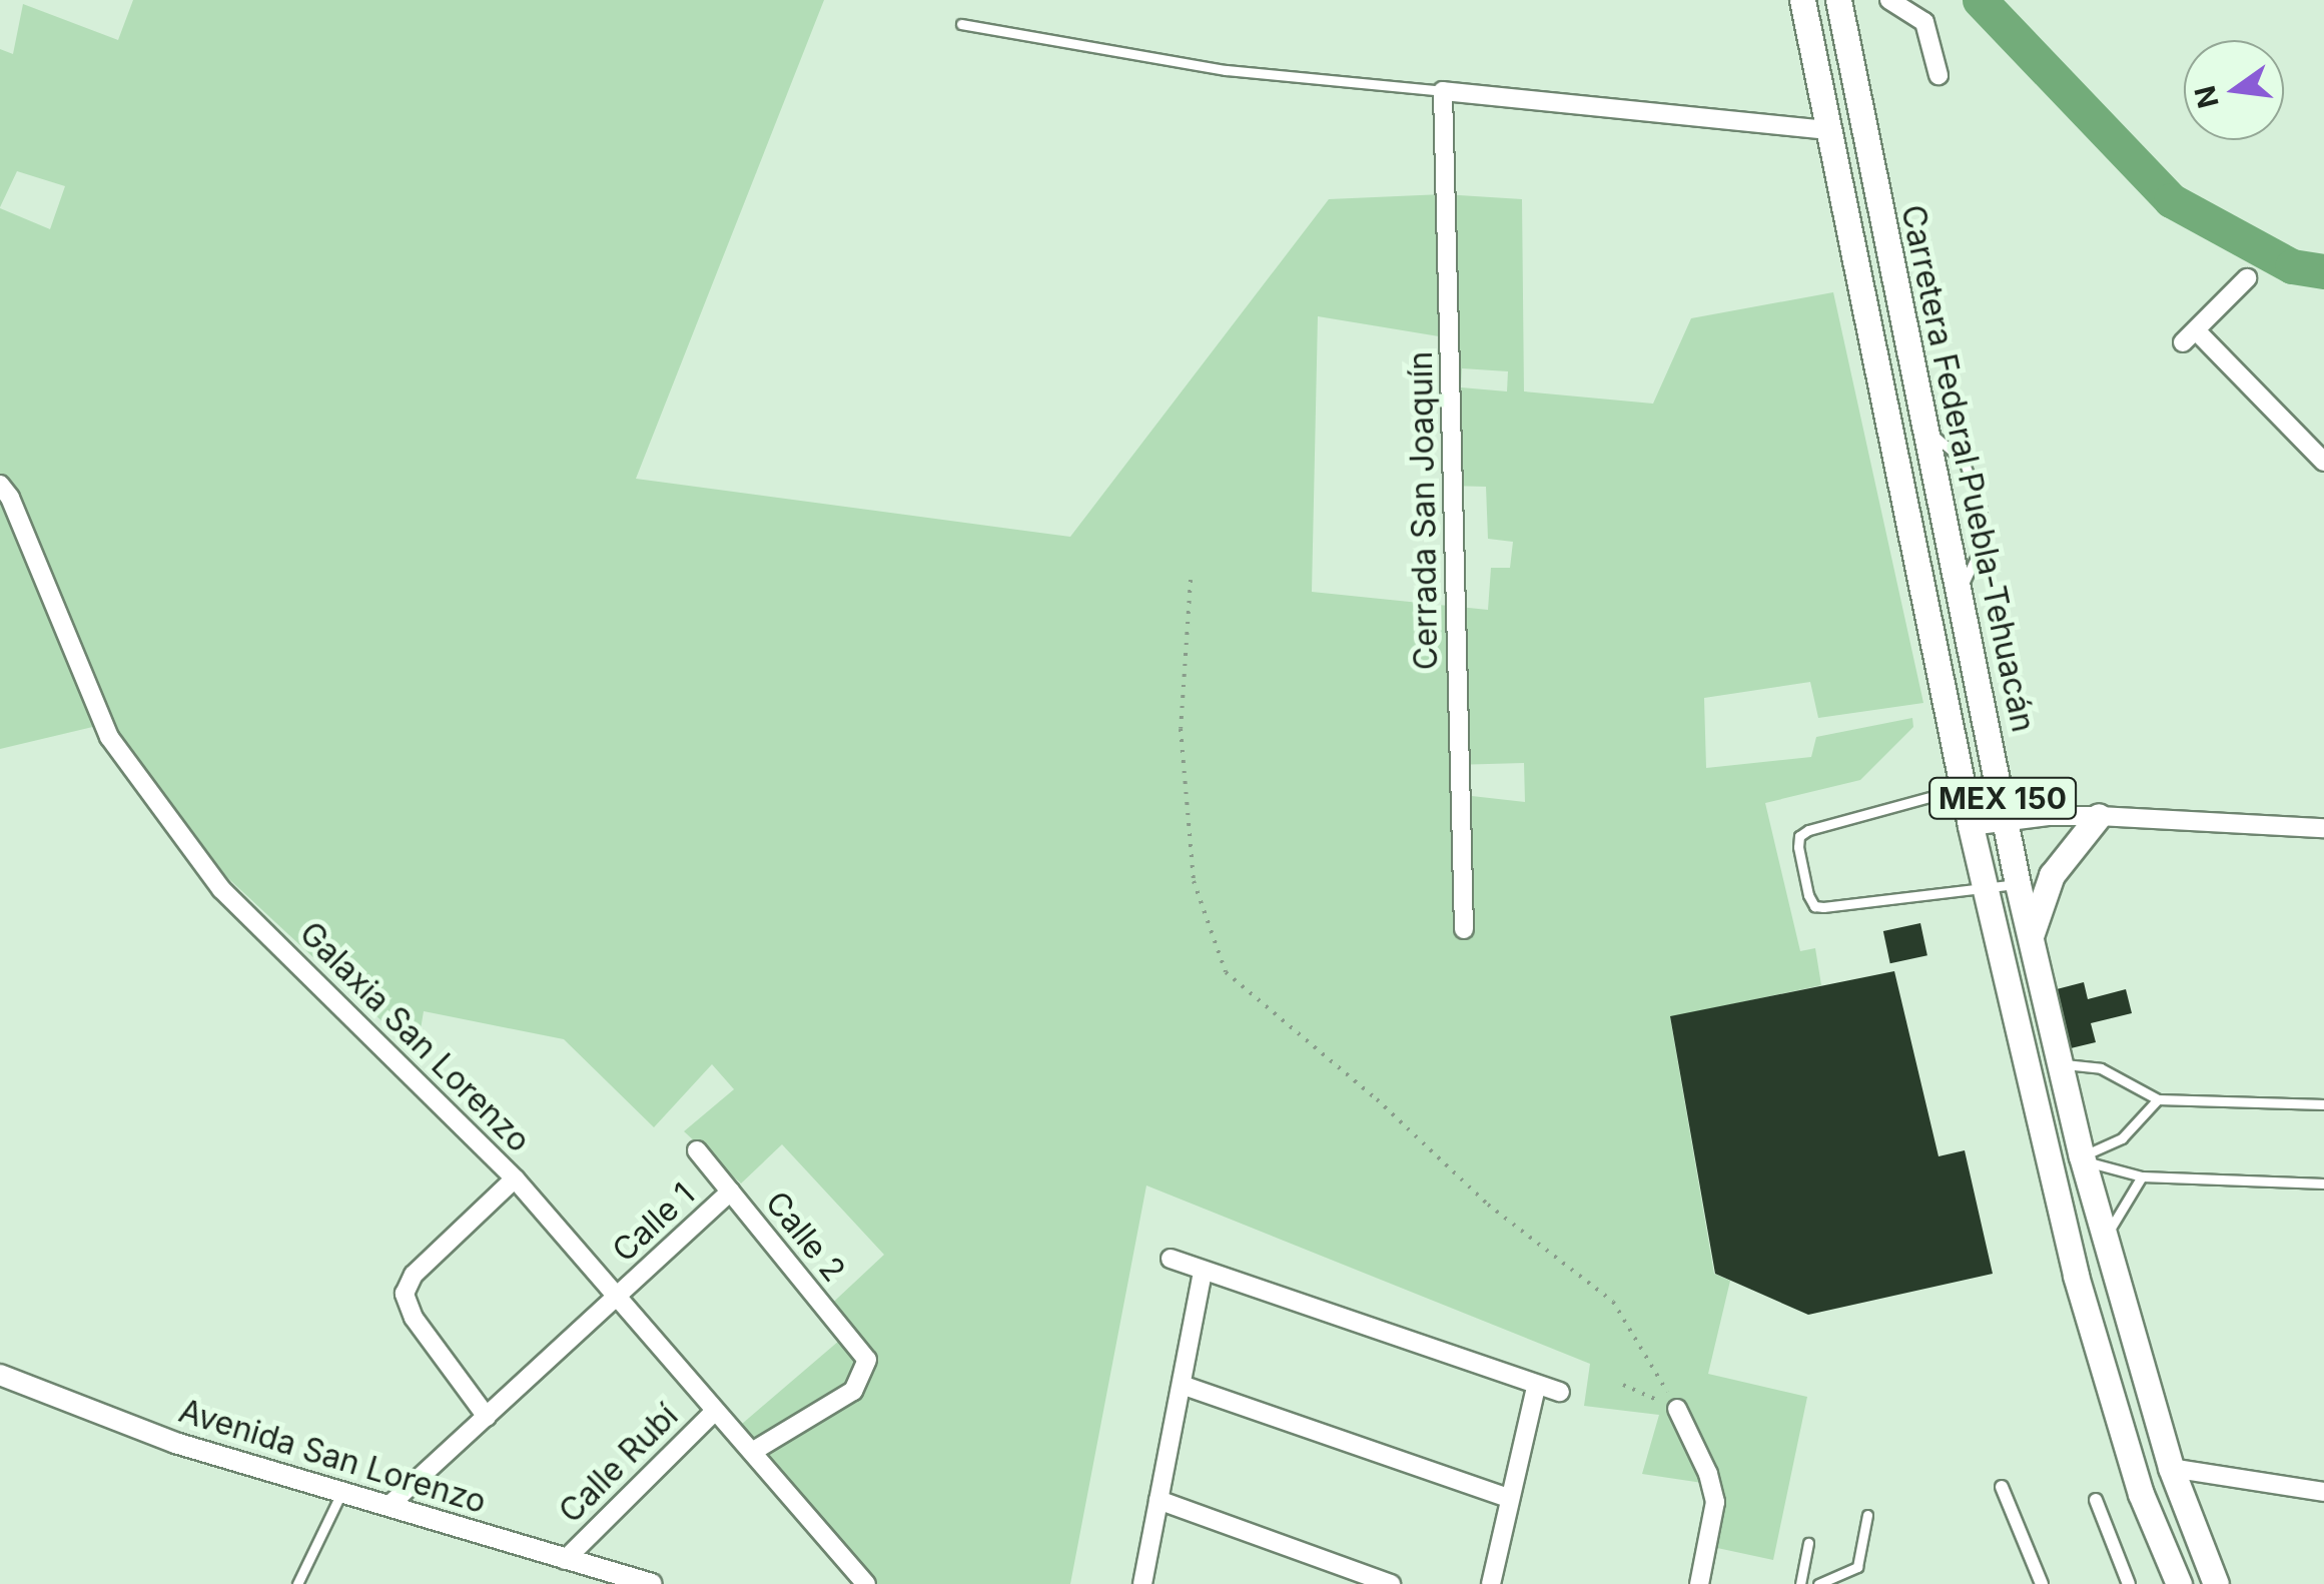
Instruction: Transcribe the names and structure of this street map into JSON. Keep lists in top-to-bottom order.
{
  "streets": {
    "main road": ["Carretera Federal Puebla-Tehuacán", "MEX 150"],
    "street": [
      "Cerrada San Joaquín",
      "Galaxia San Lorenzo",
      "Calle 1",
      "Calle 2",
      "Avenida San Lorenzo",
      "Calle Rubí"
    ]
  },
  "crossings": [
    ["Galaxia San Lorenzo", "Calle 1"],
    ["Galaxia San Lorenzo", "Calle 2"],
    ["Galaxia San Lorenzo", "Calle Rubí"],
    ["Calle 1", "Calle 2"],
    ["Calle 1", "Avenida San Lorenzo"],
    ["Avenida San Lorenzo", "Calle Rubí"]
  ],
  "north": "left"
}
